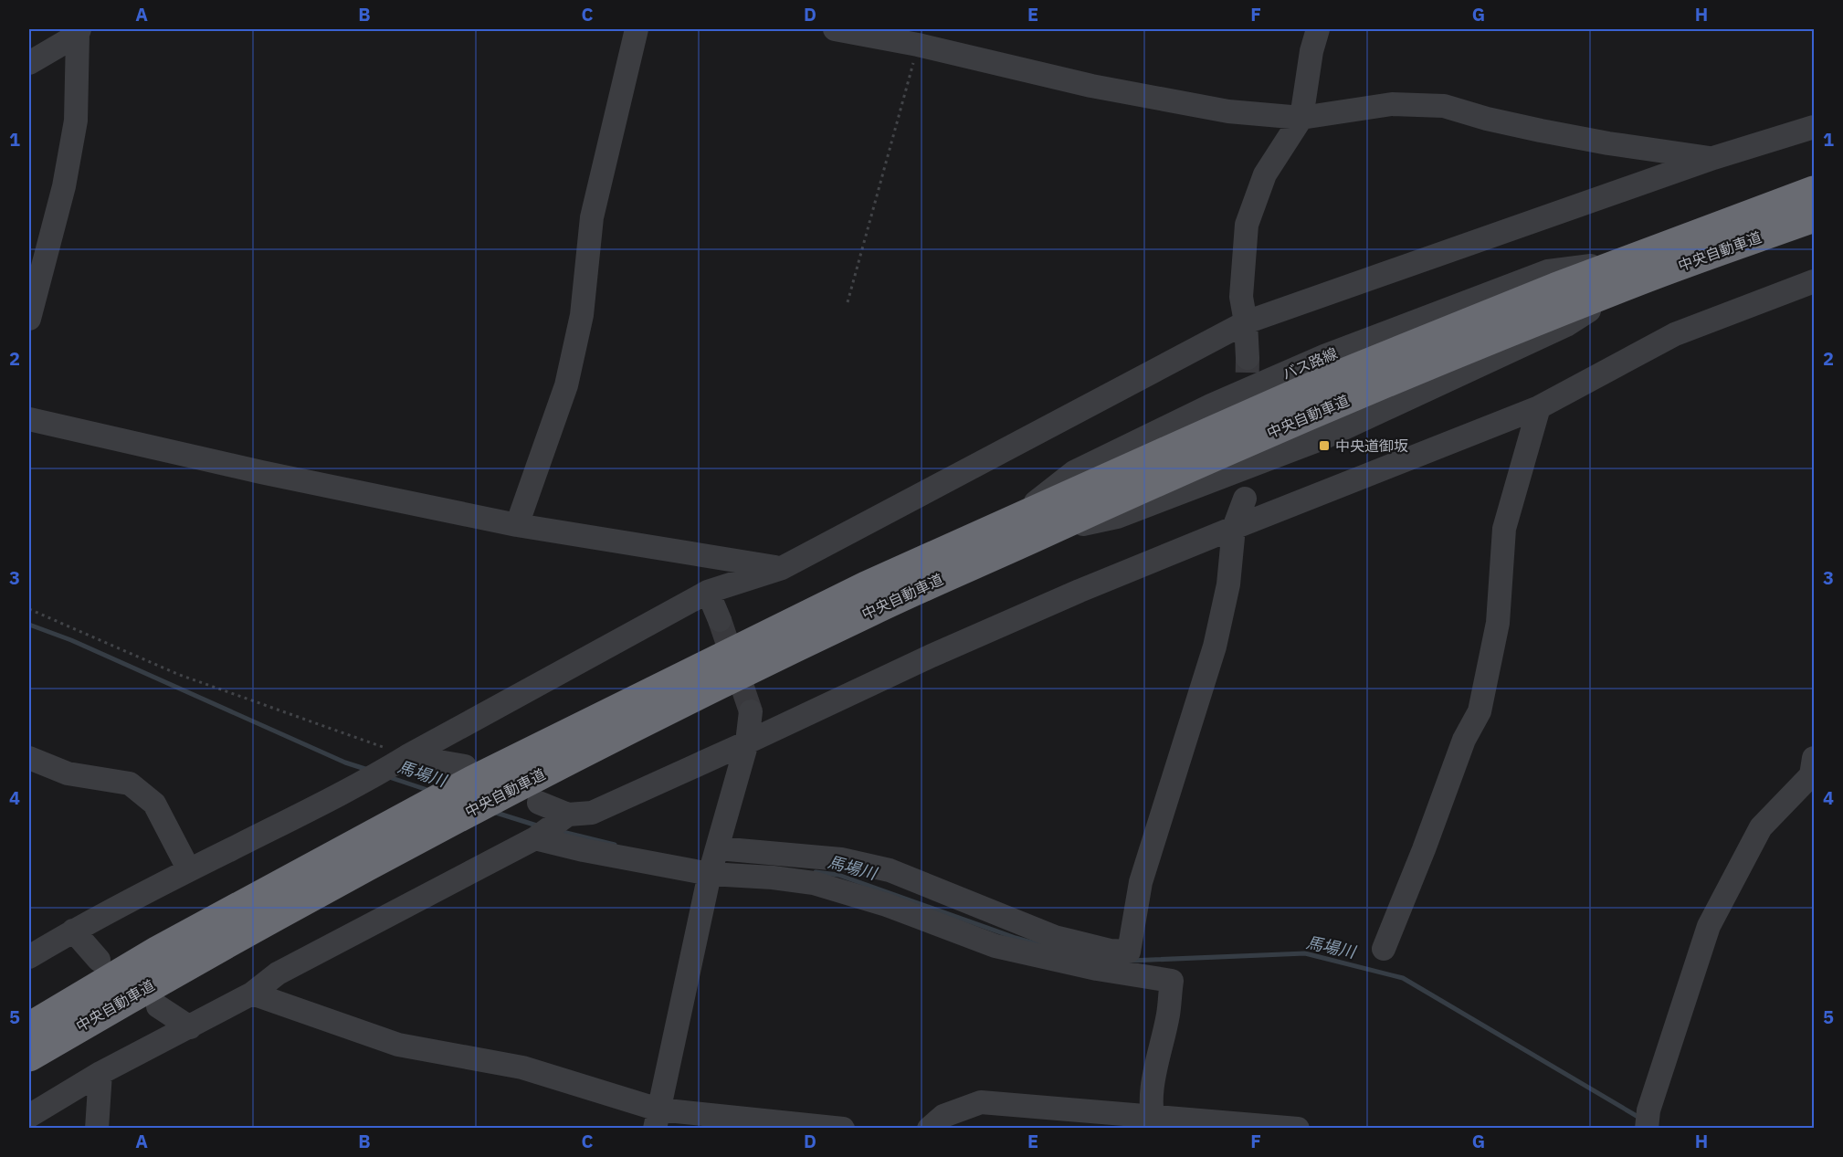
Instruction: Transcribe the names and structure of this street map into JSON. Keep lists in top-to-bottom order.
{
  "streets": {
    "highway": ["中央自動車道"]
  },
  "water": ["馬場川"],
  "places": {
    "transit": ["中央道御坂"]
  },
  "grid": {
    "columns": [
      "A",
      "B",
      "C",
      "D",
      "E",
      "F",
      "G",
      "H"
    ],
    "rows": [
      "1",
      "2",
      "3",
      "4",
      "5"
    ]
  }
}
